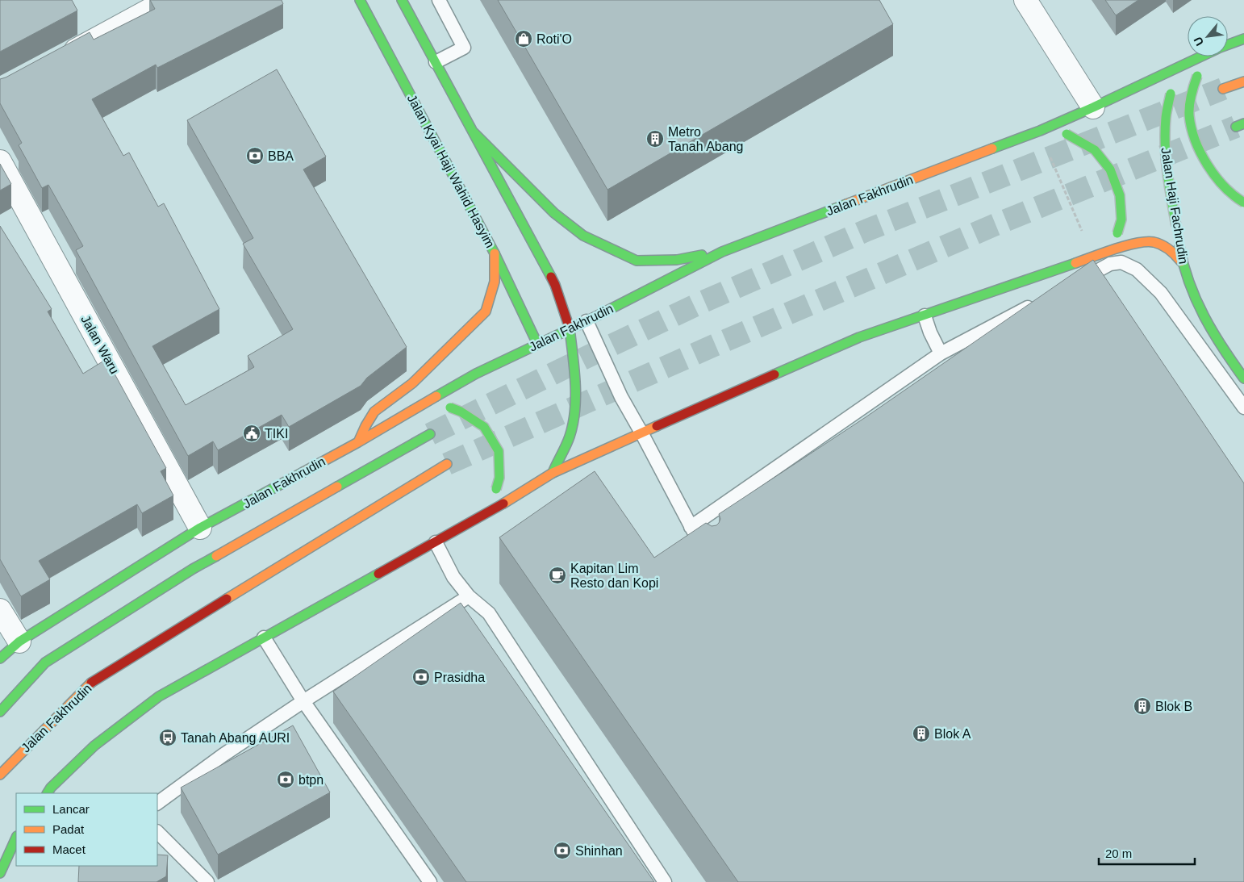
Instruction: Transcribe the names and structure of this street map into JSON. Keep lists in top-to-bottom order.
{
  "streets": {
    "main road": ["Jalan Kyai Haji Wahid Hasyim", "Jalan Fakhrudin", "Jalan Haji Fachrudin"],
    "street": ["Jalan Waru"]
  },
  "crossings": [
    ["Jalan Kyai Haji Wahid Hasyim", "Jalan Fakhrudin"],
    ["Jalan Fakhrudin", "Jalan Haji Fachrudin"],
    ["Jalan Fakhrudin", "Jalan Waru"]
  ],
  "places": {
    "shop": ["Roti'O"],
    "building": ["Metro Tanah Abang", "Blok B", "Blok A"],
    "bank": [
      "BBA",
      "Prasidha",
      "btpn",
      "Shinhan"
    ],
    "public building": ["TIKI"],
    "cafe": ["Kapitan Lim Resto dan Kopi"],
    "bus stop": ["Tanah Abang AURI"]
  },
  "legend": ["Lancar", "Padat", "Macet"],
  "scale_bar": "20 m",
  "north": "bottom left"
}
